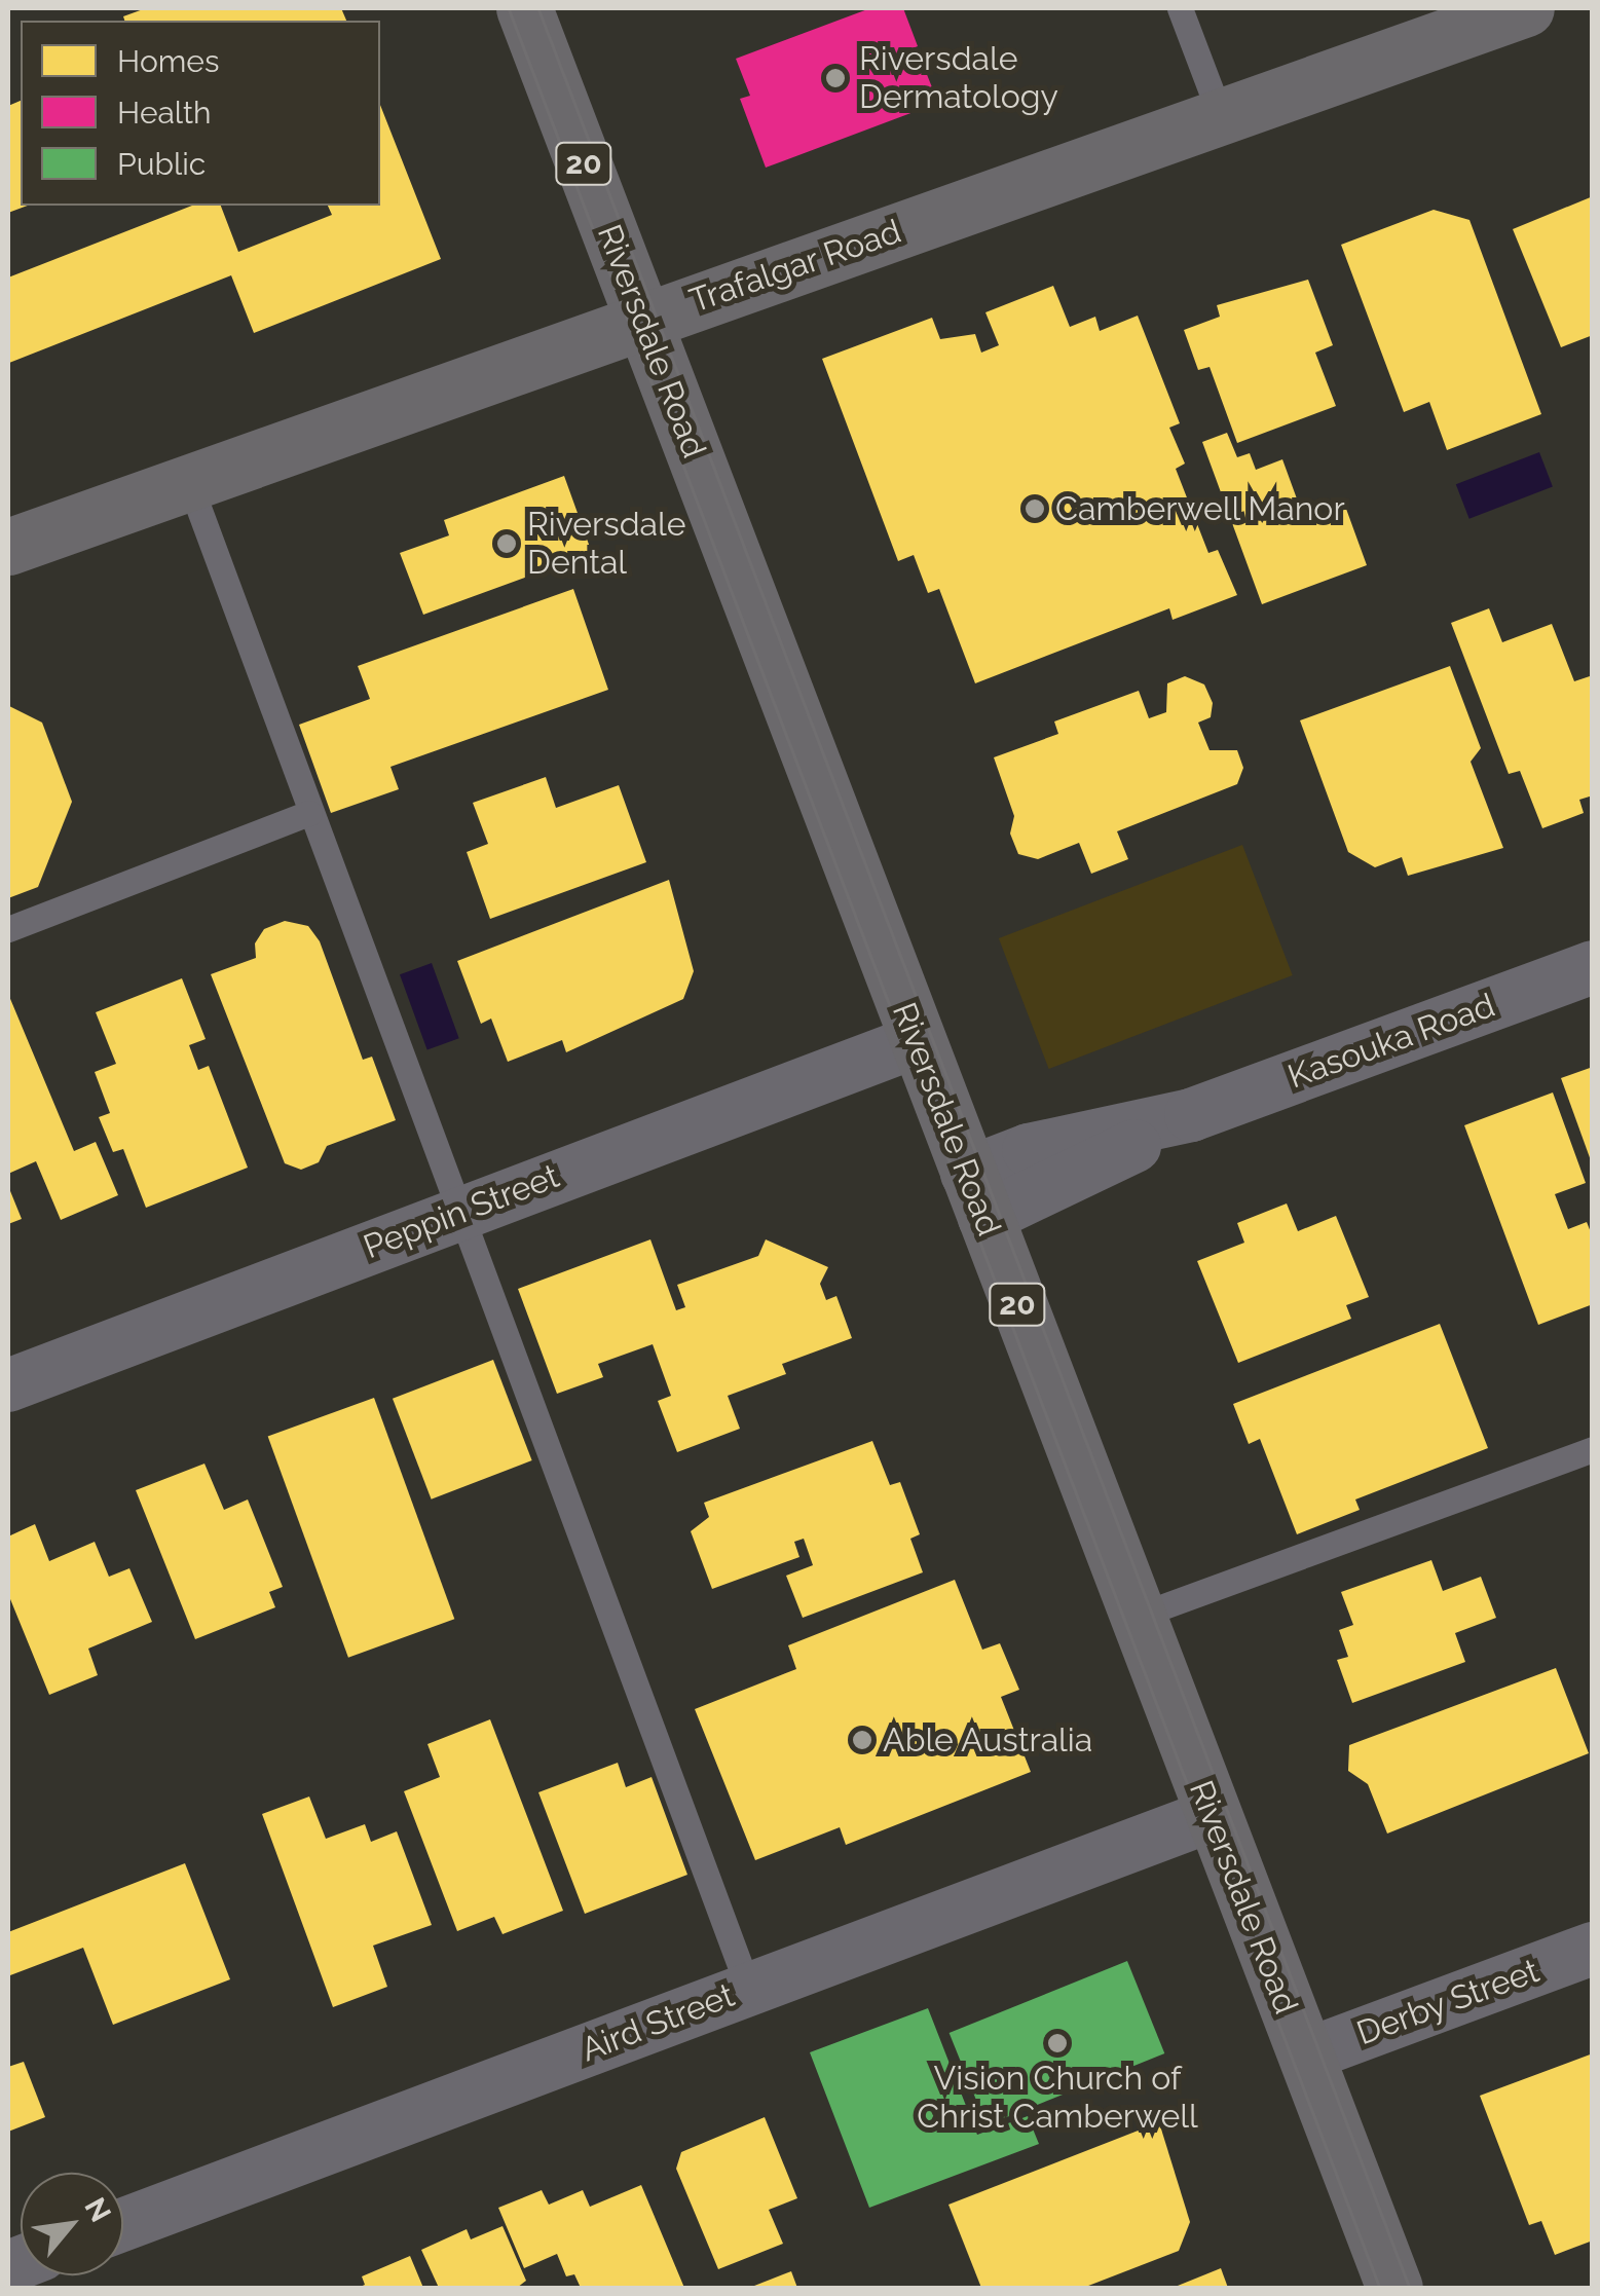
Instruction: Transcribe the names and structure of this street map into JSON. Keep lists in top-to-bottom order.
{
  "streets": {
    "main road": ["20", "Trafalgar Road", "Riversdale Road"],
    "street": [
      "Kasouka Road",
      "Peppin Street",
      "Derby Street",
      "Aird Street"
    ]
  },
  "crossings": [
    ["Trafalgar Road", "Riversdale Road"],
    ["Riversdale Road", "Kasouka Road"],
    ["Riversdale Road", "Peppin Street"],
    ["Riversdale Road", "Derby Street"],
    ["Riversdale Road", "Aird Street"]
  ],
  "places": [
    "Riversdale Dermatology",
    "Camberwell Manor",
    "Riversdale Dental",
    "Able Australia",
    "Vision Church of Christ Camberwell"
  ],
  "legend": ["Homes", "Health", "Public"],
  "north": "top right"
}
